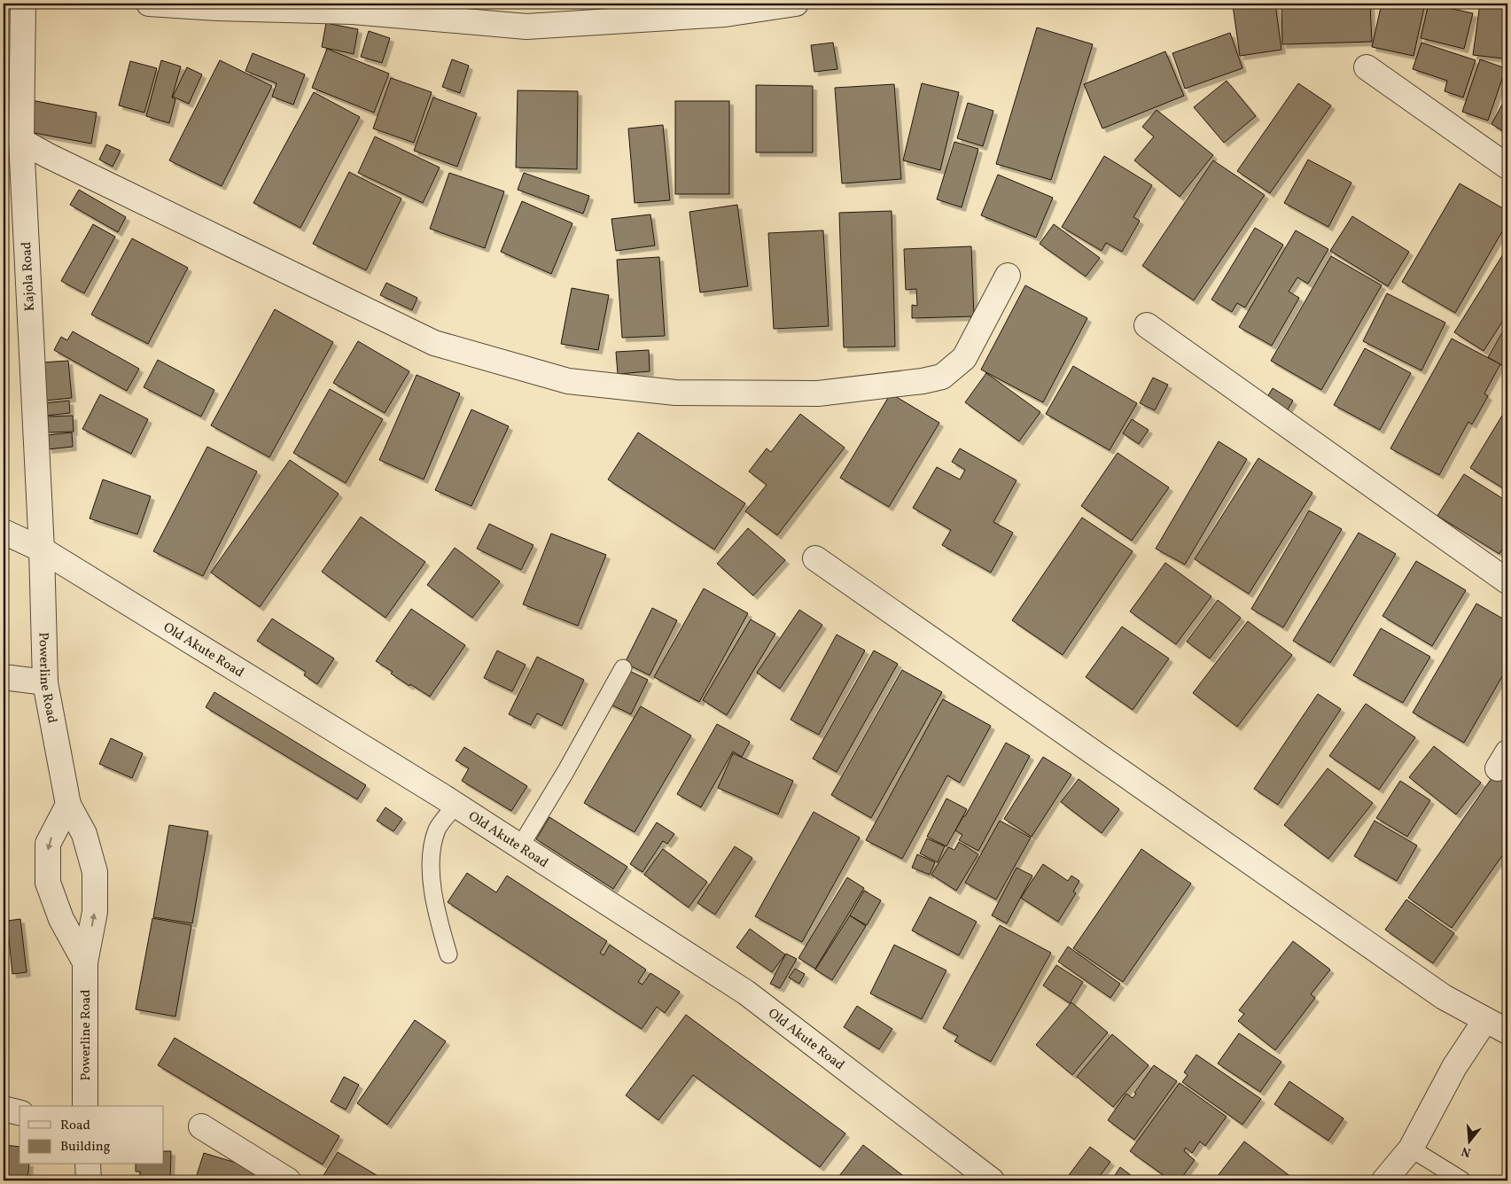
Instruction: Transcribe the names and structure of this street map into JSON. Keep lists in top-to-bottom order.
{
  "streets": {
    "street": ["Kajola Road", "Old Akute Road", "Powerline Road"]
  },
  "crossings": [
    ["Kajola Road", "Old Akute Road"],
    ["Kajola Road", "Powerline Road"],
    ["Old Akute Road", "Powerline Road"]
  ],
  "legend": ["Road", "Building"],
  "north": "bottom"
}
